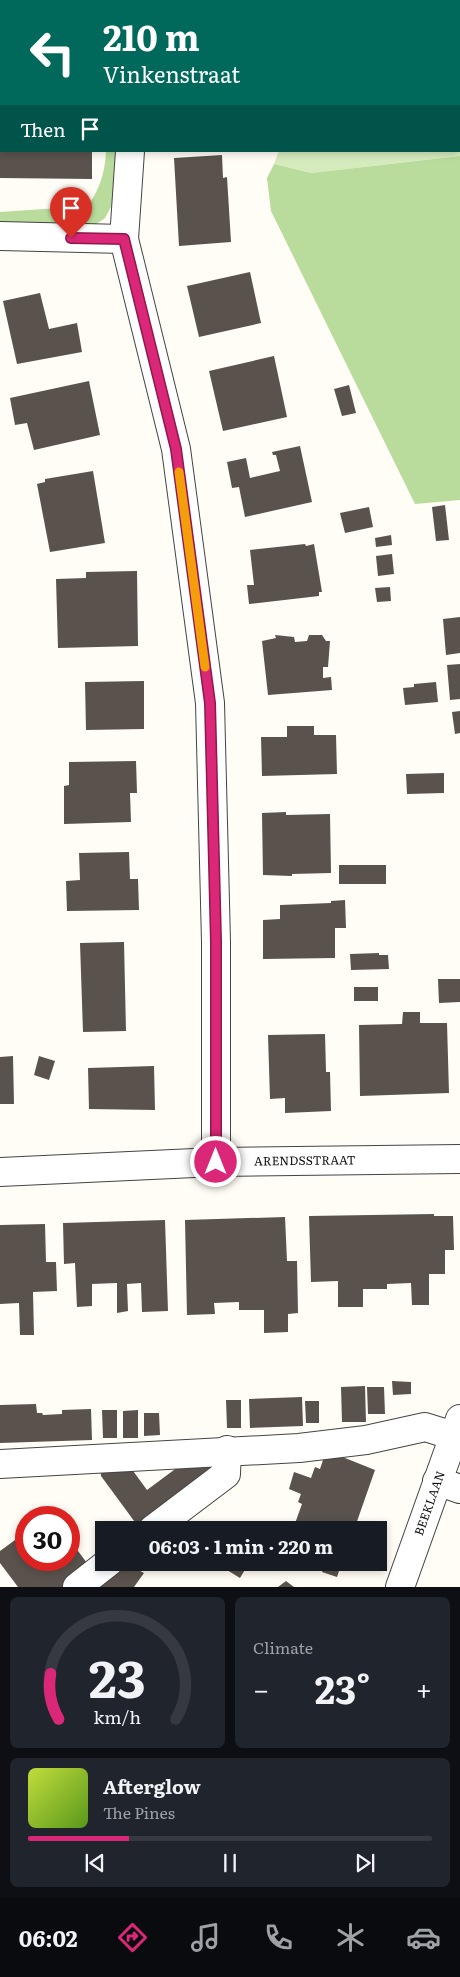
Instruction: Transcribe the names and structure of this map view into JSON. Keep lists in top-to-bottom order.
{
  "streets": {
    "street": ["ARENDSSTRAAT", "BEEKLAAN"]
  },
  "page": {
    "turn": ["210 m", "Vinkenstraat"],
    "then": "Then",
    "limit": "30",
    "trip": "06:03 · 1 min · 220 m",
    "tile": "Climate",
    "heat": ["−", "23°", "+"],
    "song": ["Afterglow", "The Pines"],
    "tabs": "06:02",
    "gauge": ["23", "km/h"]
  }
}
